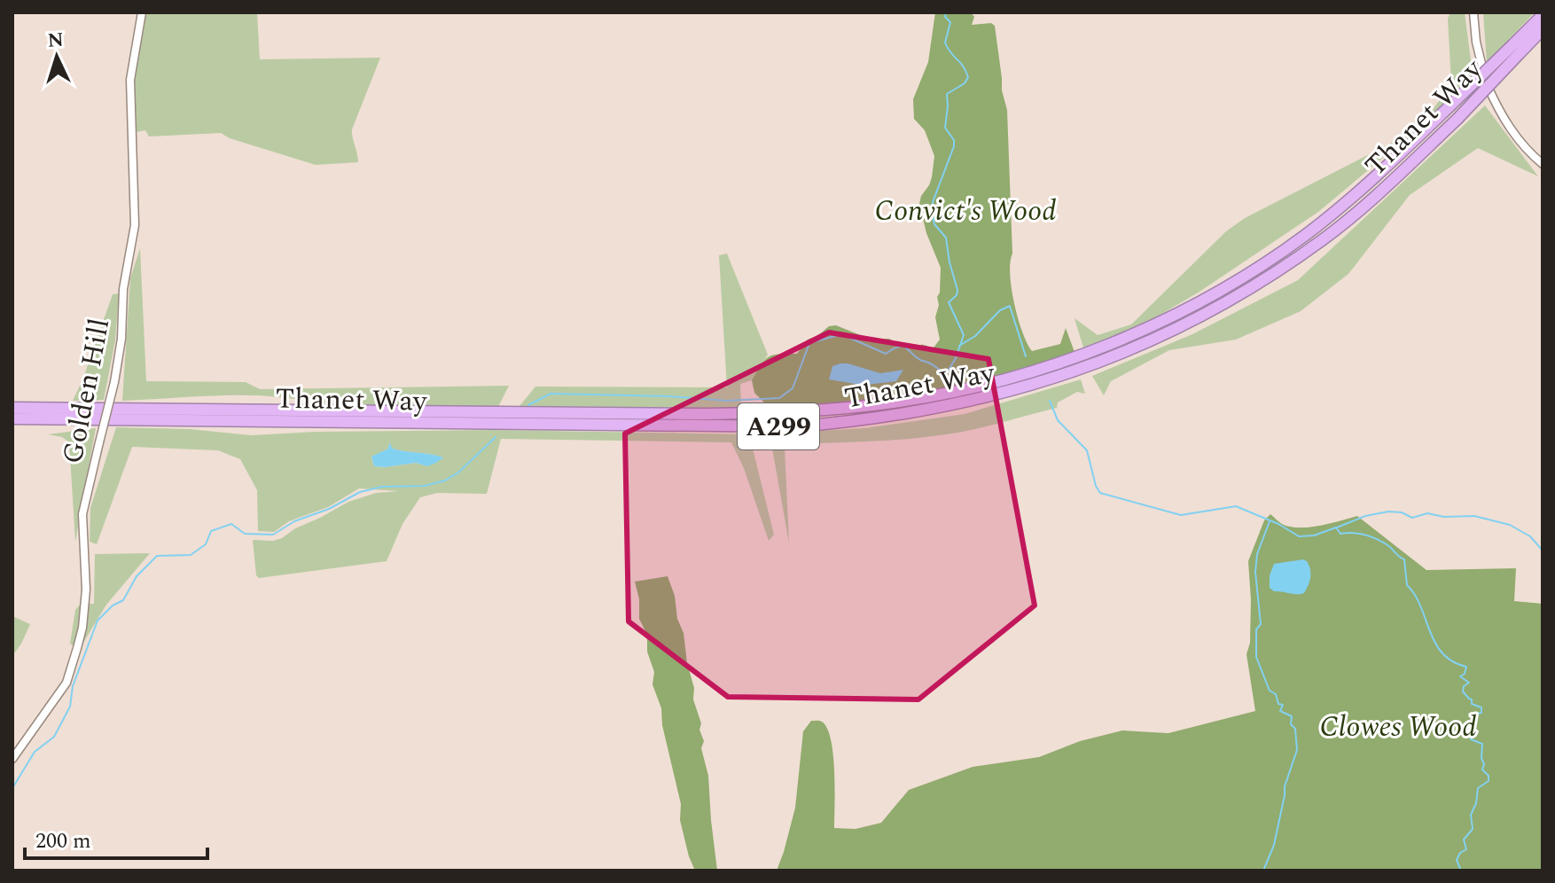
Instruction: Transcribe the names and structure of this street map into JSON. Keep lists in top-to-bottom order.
{
  "streets": {
    "highway": ["Thanet Way", "A299"],
    "street": ["Golden Hill"]
  },
  "parks": ["Convict's Wood", "Clowes Wood"],
  "scale_bar": "200 m",
  "north": "top"
}
